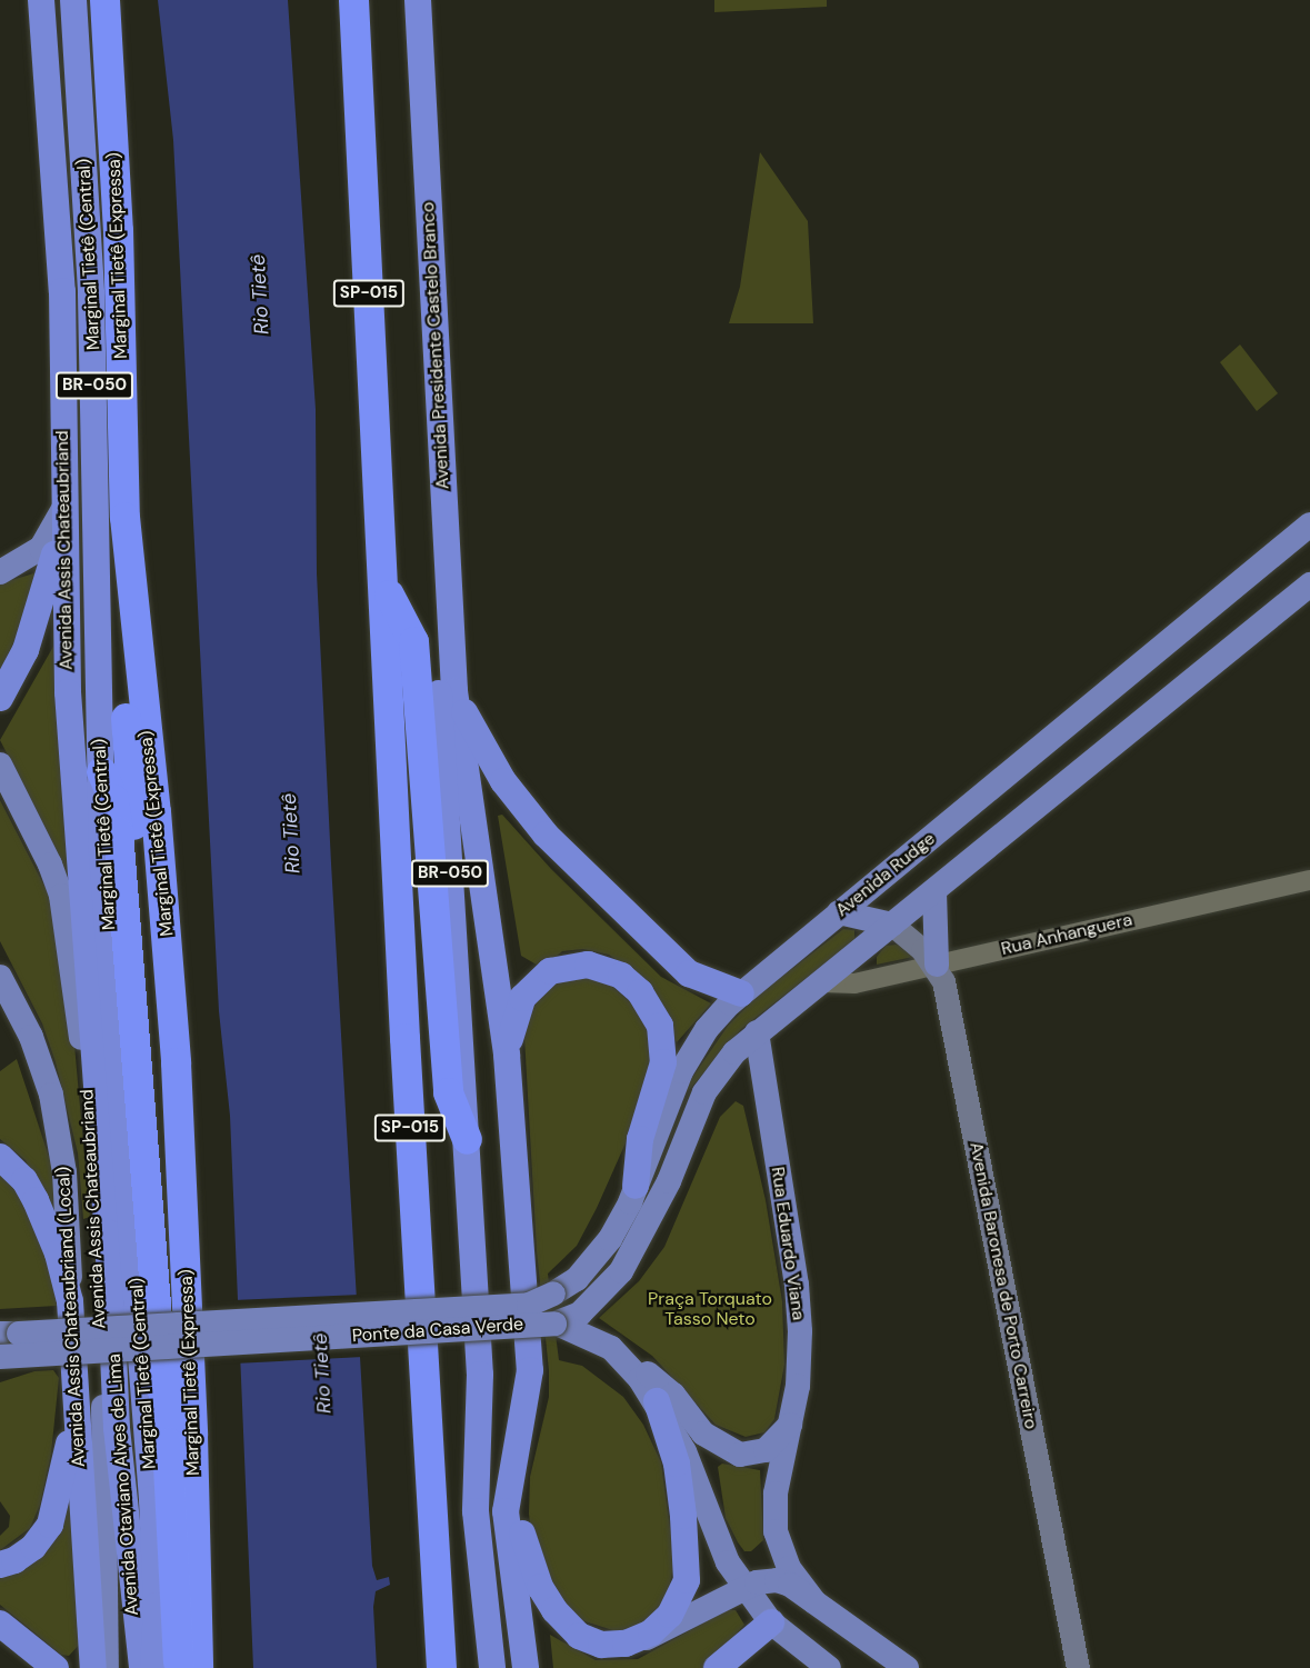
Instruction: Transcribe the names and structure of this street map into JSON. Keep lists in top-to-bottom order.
{
  "streets": {
    "highway": [
      "Marginal Tietê (Central)",
      "Marginal Tietê (Expressa)",
      "SP-015",
      "Avenida Presidente Castelo Branco",
      "BR-050",
      "Avenida Assis Chateaubriand",
      "Avenida Assis Chateaubriand (Local)",
      "Avenida Otaviano Alves de Lima"
    ],
    "main road": [
      "Avenida Rudge",
      "Rua Eduardo Viana",
      "Avenida Baronesa de Porto Carreiro",
      "Ponte da Casa Verde"
    ],
    "street": ["Rua Anhanguera"]
  },
  "crossings": [
    ["Avenida Presidente Castelo Branco", "BR-050"],
    ["Avenida Assis Chateaubriand", "Avenida Otaviano Alves de Lima"],
    ["Avenida Rudge", "Ponte da Casa Verde"],
    ["Rua Anhanguera", "Avenida Baronesa de Porto Carreiro"]
  ],
  "water": ["Rio Tietê"],
  "parks": ["Praça Torquato Tasso Neto"]
}
